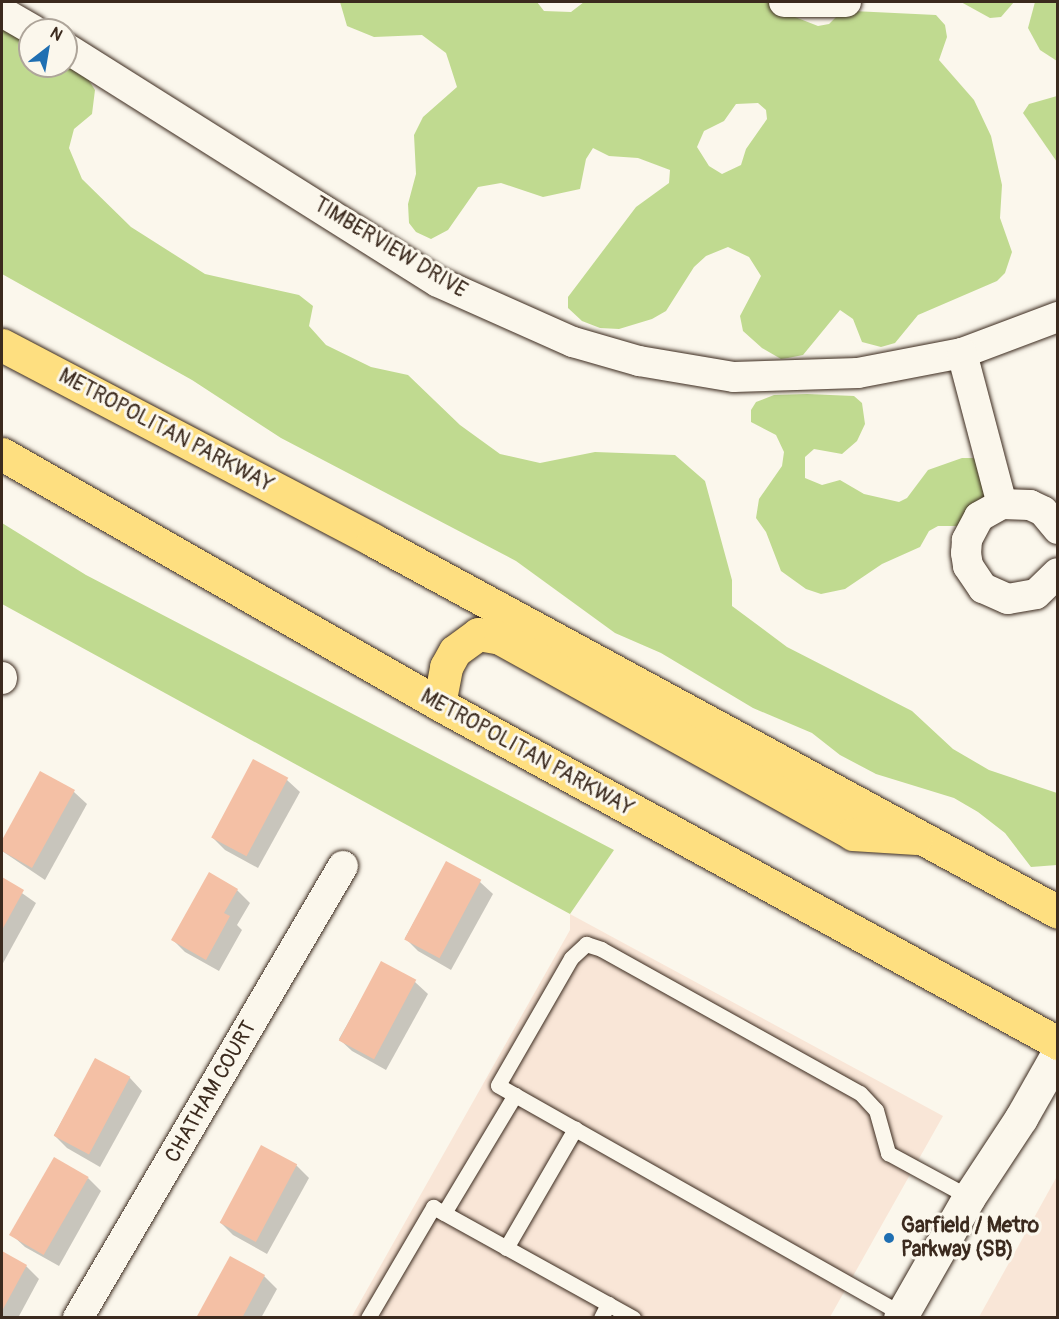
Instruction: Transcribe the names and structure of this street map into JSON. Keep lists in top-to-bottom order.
{
  "streets": {
    "main road": ["METROPOLITAN PARKWAY"],
    "street": ["TIMBERVIEW DRIVE", "CHATHAM COURT"]
  },
  "places": ["Garfield / Metro Parkway (SB)"],
  "north": "top right"
}
